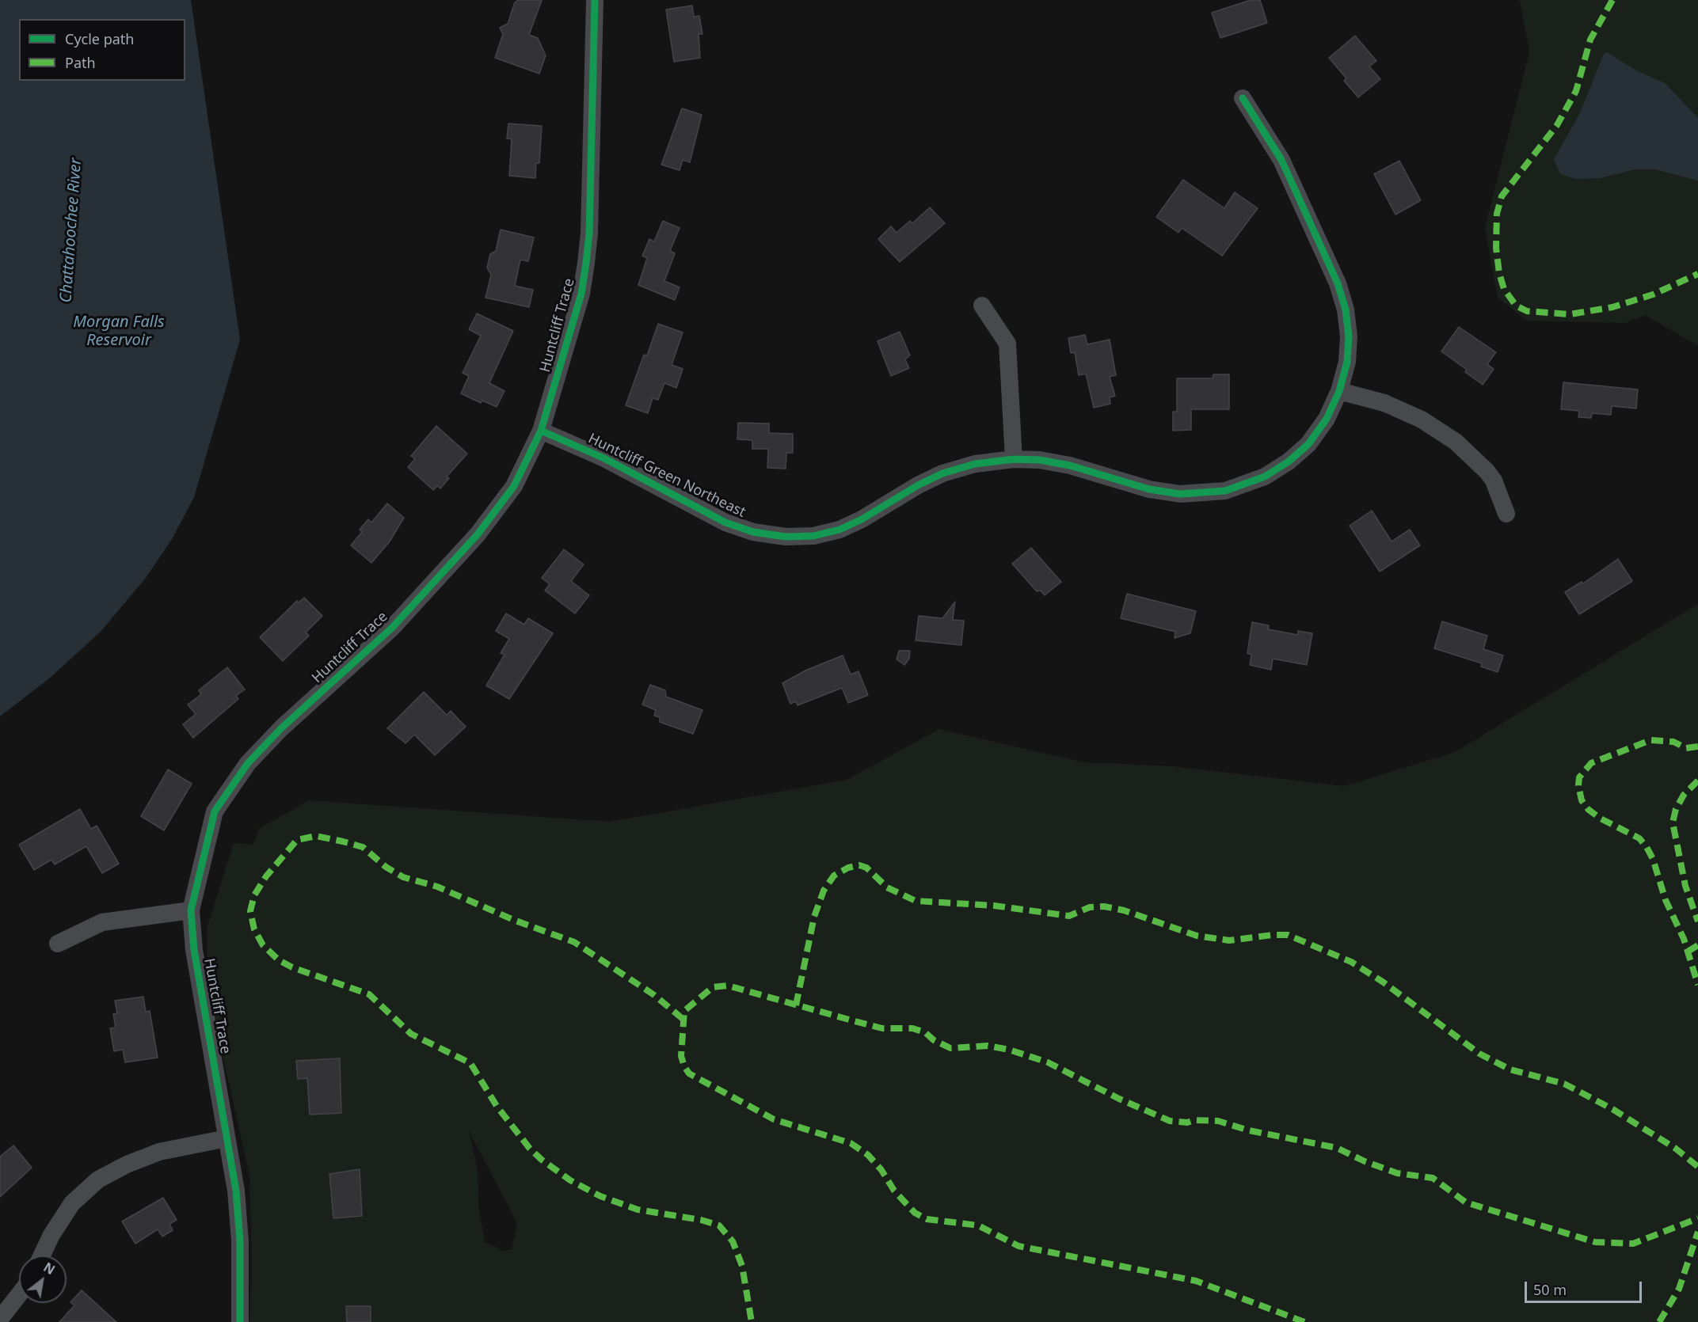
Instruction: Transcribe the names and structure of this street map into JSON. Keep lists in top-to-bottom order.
{
  "streets": {
    "street": ["Huntcliff Trace", "Huntcliff Green Northeast"]
  },
  "crossings": [
    ["Huntcliff Trace", "Huntcliff Green Northeast"]
  ],
  "water": ["Chattahoochee River", "Morgan Falls Reservoir"],
  "legend": ["Cycle path", "Path"],
  "scale_bar": "50 m",
  "north": "top right"
}
